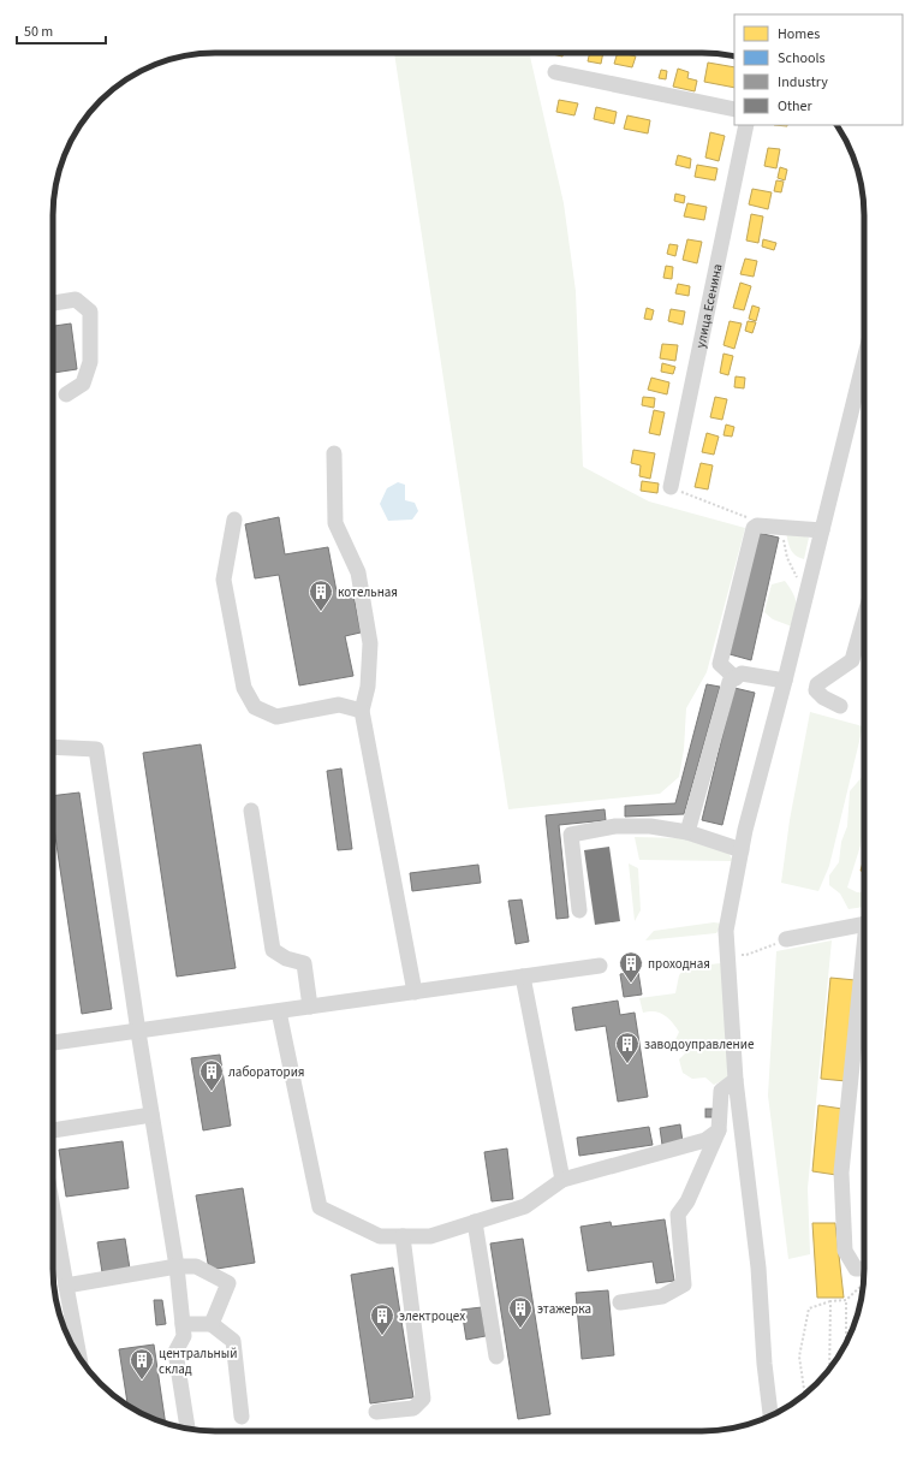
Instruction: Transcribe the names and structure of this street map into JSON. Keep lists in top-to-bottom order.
{
  "streets": {
    "street": ["улица Есенина"]
  },
  "places": {
    "building": [
      "котельная",
      "проходная",
      "заводоуправление",
      "лаборатория",
      "этажерка",
      "электроцех",
      "центральный склад"
    ]
  },
  "legend": [
    "Homes",
    "Schools",
    "Industry",
    "Other"
  ],
  "scale_bar": "50 m"
}
